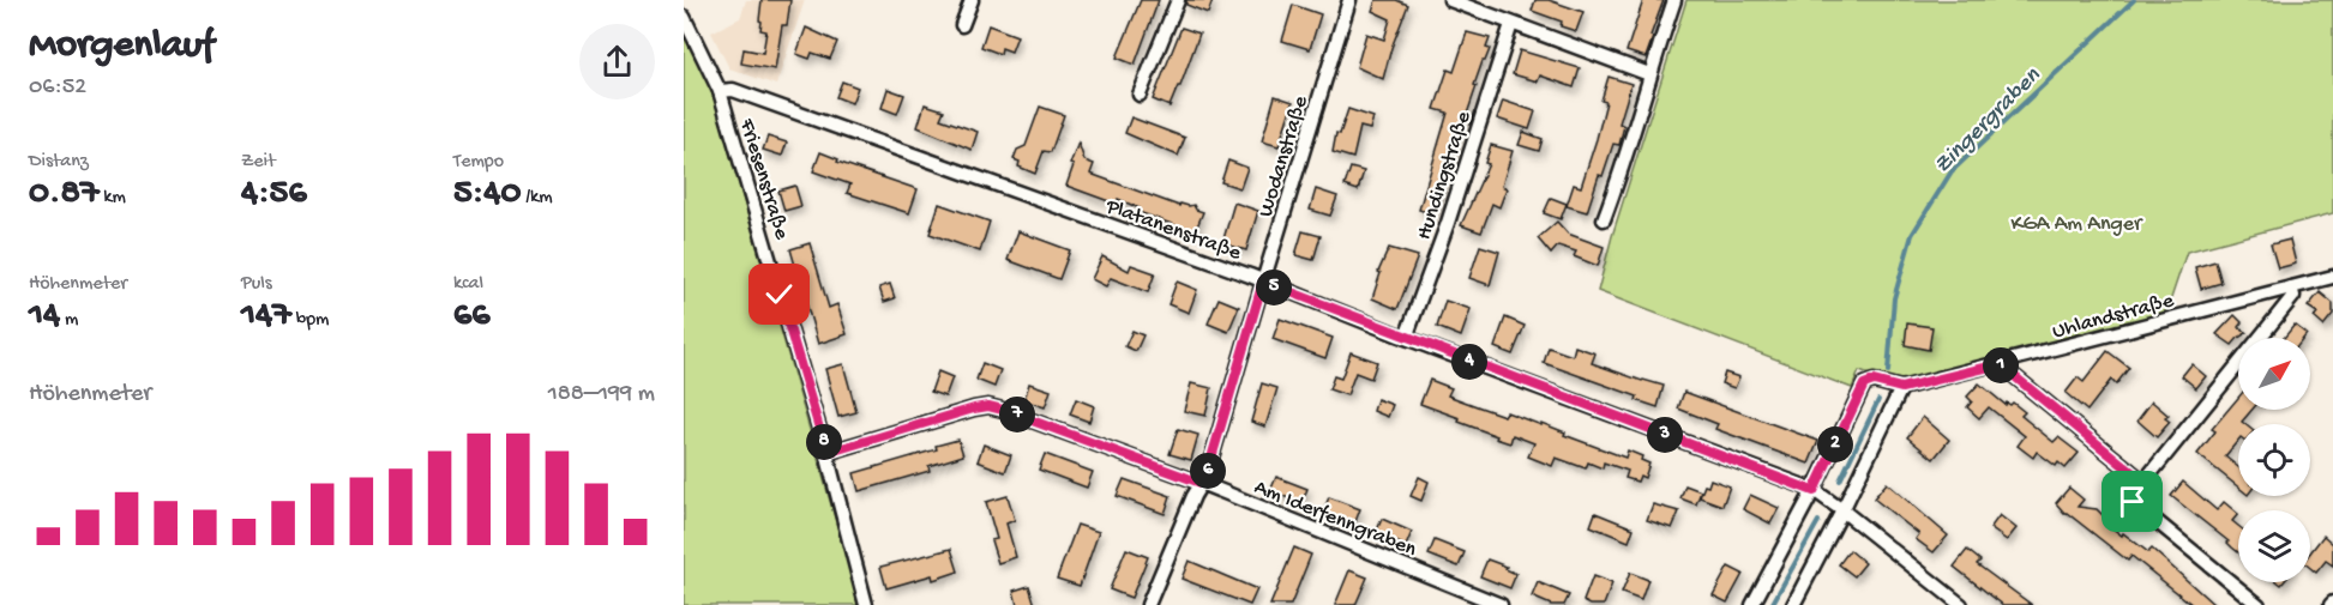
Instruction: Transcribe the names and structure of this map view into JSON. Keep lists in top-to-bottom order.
{
  "streets": {
    "street": [
      "Wodanstraße",
      "Hundingstraße",
      "Friesenstraße",
      "Platanenstraße",
      "Uhlandstraße",
      "Am Iderfenngraben"
    ]
  },
  "crossings": [
    ["Wodanstraße", "Platanenstraße"],
    ["Wodanstraße", "Am Iderfenngraben"],
    ["Hundingstraße", "Platanenstraße"],
    ["Friesenstraße", "Platanenstraße"],
    ["Friesenstraße", "Am Iderfenngraben"]
  ],
  "water": ["Zingergraben"],
  "parks": ["KGA Am Anger"],
  "north": "top right",
  "page": {
    "heading": ["Morgenlauf", "06:52"],
    "stats": [
      ["Distanz", "0.87 km"],
      ["Zeit", "4:56"],
      ["Tempo", "5:40 /km"],
      ["Höhenmeter", "14 m"],
      ["Puls", "147 bpm"],
      ["kcal", "66"]
    ],
    "pins": [
      "5",
      "4",
      "1",
      "7",
      "3",
      "8",
      "2",
      "6"
    ],
    "chart": ["Höhenmeter", "188–199 m"]
  }
}
